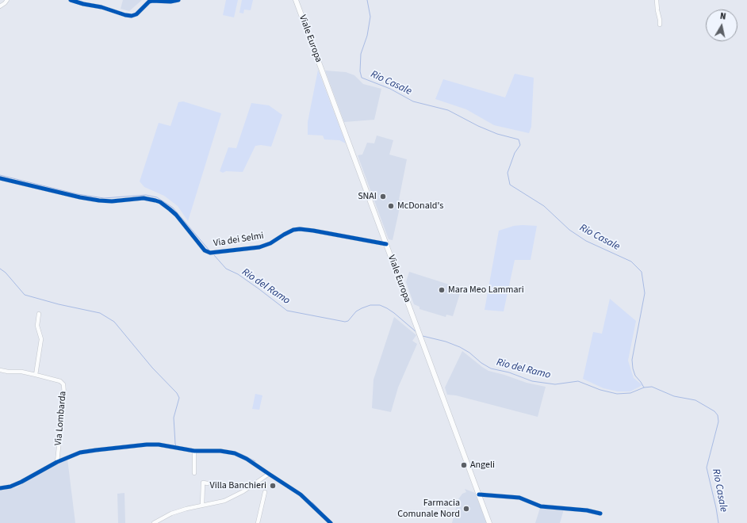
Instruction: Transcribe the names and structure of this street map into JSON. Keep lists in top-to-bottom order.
{
  "streets": {
    "main road": ["Viale Europa"],
    "street": ["Via dei Selmi", "Via Lombarda"]
  },
  "crossings": [
    ["Viale Europa", "Via dei Selmi"]
  ],
  "water": ["Rio Casale", "Rio del Ramo"],
  "places": [
    "SNAI",
    "McDonald's",
    "Mara Meo Lammari",
    "Angeli",
    "Villa Banchieri",
    "Farmacia Comunale Nord"
  ],
  "north": "top"
}
